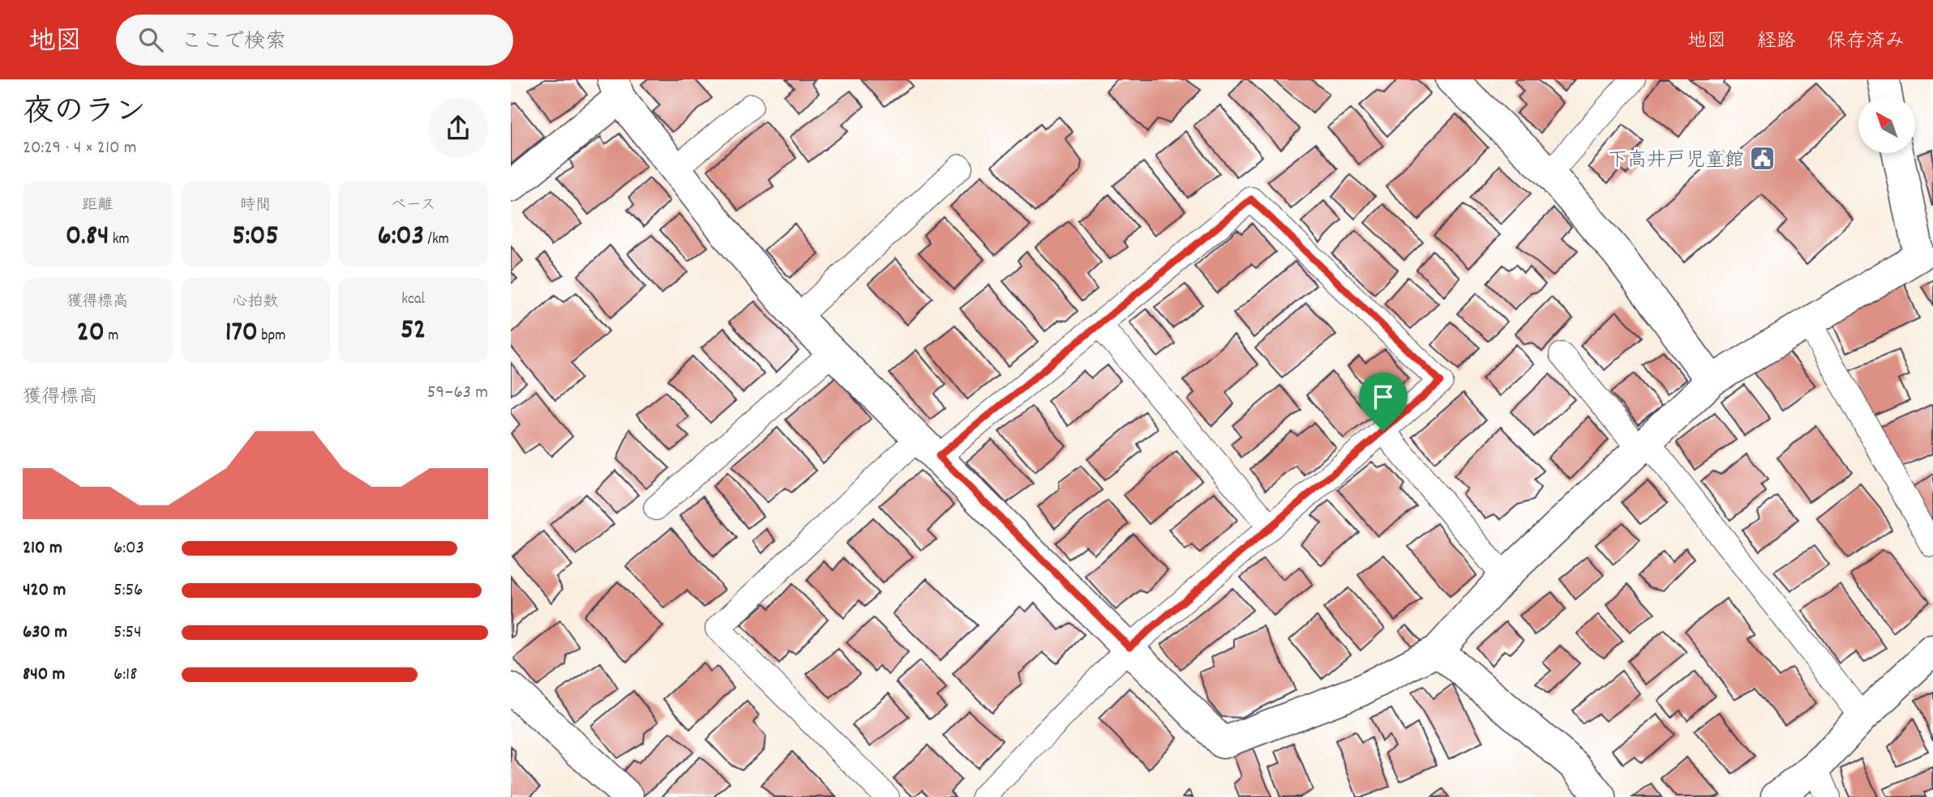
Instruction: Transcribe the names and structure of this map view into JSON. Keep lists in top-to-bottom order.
{
  "places": {
    "public building": ["下高井戸児童館"]
  },
  "north": "top left",
  "page": {
    "header": "地図",
    "search": "ここで検索",
    "nav": ["地図", "経路", "保存済み"],
    "heading": ["夜のラン", "20:29 · 4 × 210 m"],
    "stats": [
      ["距離", "0.84 km"],
      ["時間", "5:05"],
      ["ペース", "6:03 /km"],
      ["獲得標高", "20 m"],
      ["心拍数", "170 bpm"],
      ["kcal", "52"]
    ],
    "chart": ["獲得標高", "59–63 m"],
    "list": [
      {
        "name": "210 m",
        "note": "6:03"
      },
      {
        "name": "420 m",
        "note": "5:56"
      },
      {
        "name": "630 m",
        "note": "5:54"
      },
      {
        "name": "840 m",
        "note": "6:18"
      }
    ]
  }
}
